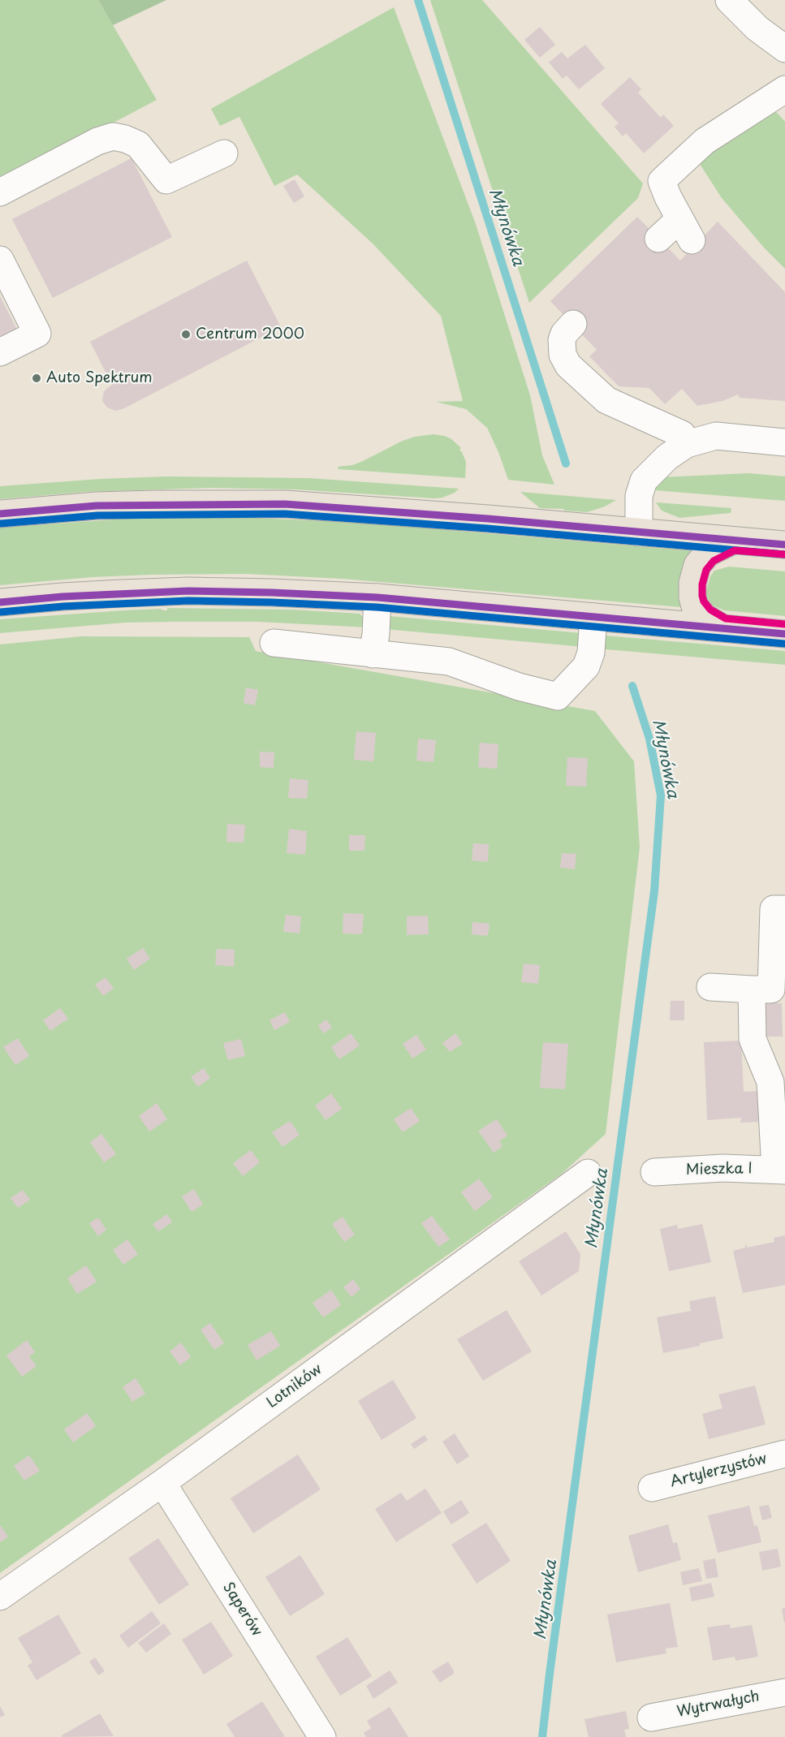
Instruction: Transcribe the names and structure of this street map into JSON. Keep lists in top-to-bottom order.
{
  "streets": {
    "street": [
      "Mieszka I",
      "Lotników",
      "Artylerzystów",
      "Saperów",
      "Wytrwałych"
    ]
  },
  "crossings": [
    ["Lotników", "Saperów"]
  ],
  "water": ["Młynówka"],
  "places": ["Centrum 2000", "Auto Spektrum"]
}
